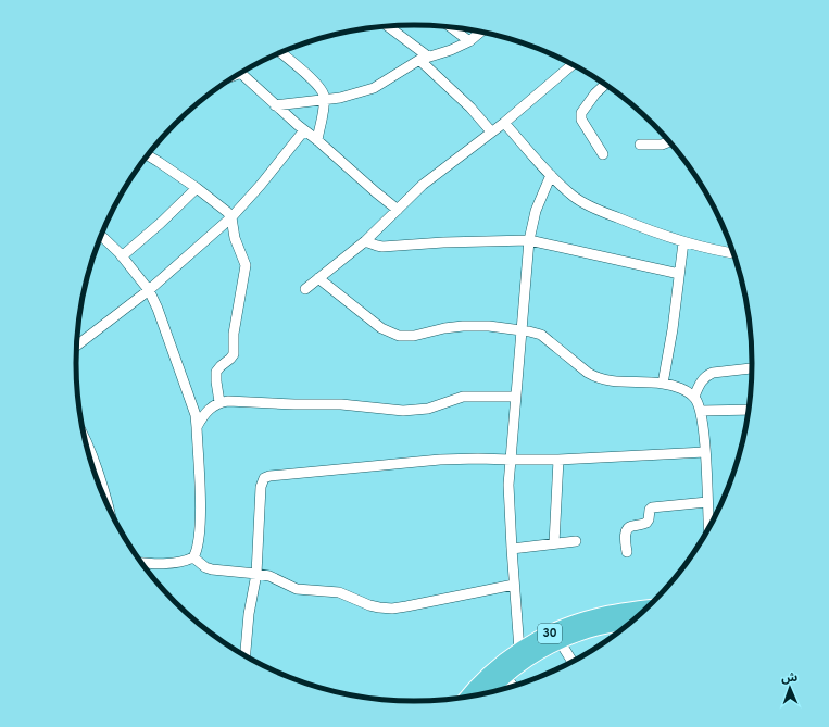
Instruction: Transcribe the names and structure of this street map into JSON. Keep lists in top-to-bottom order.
{
  "streets": {
    "main road": ["30"]
  },
  "north": "top"
}
